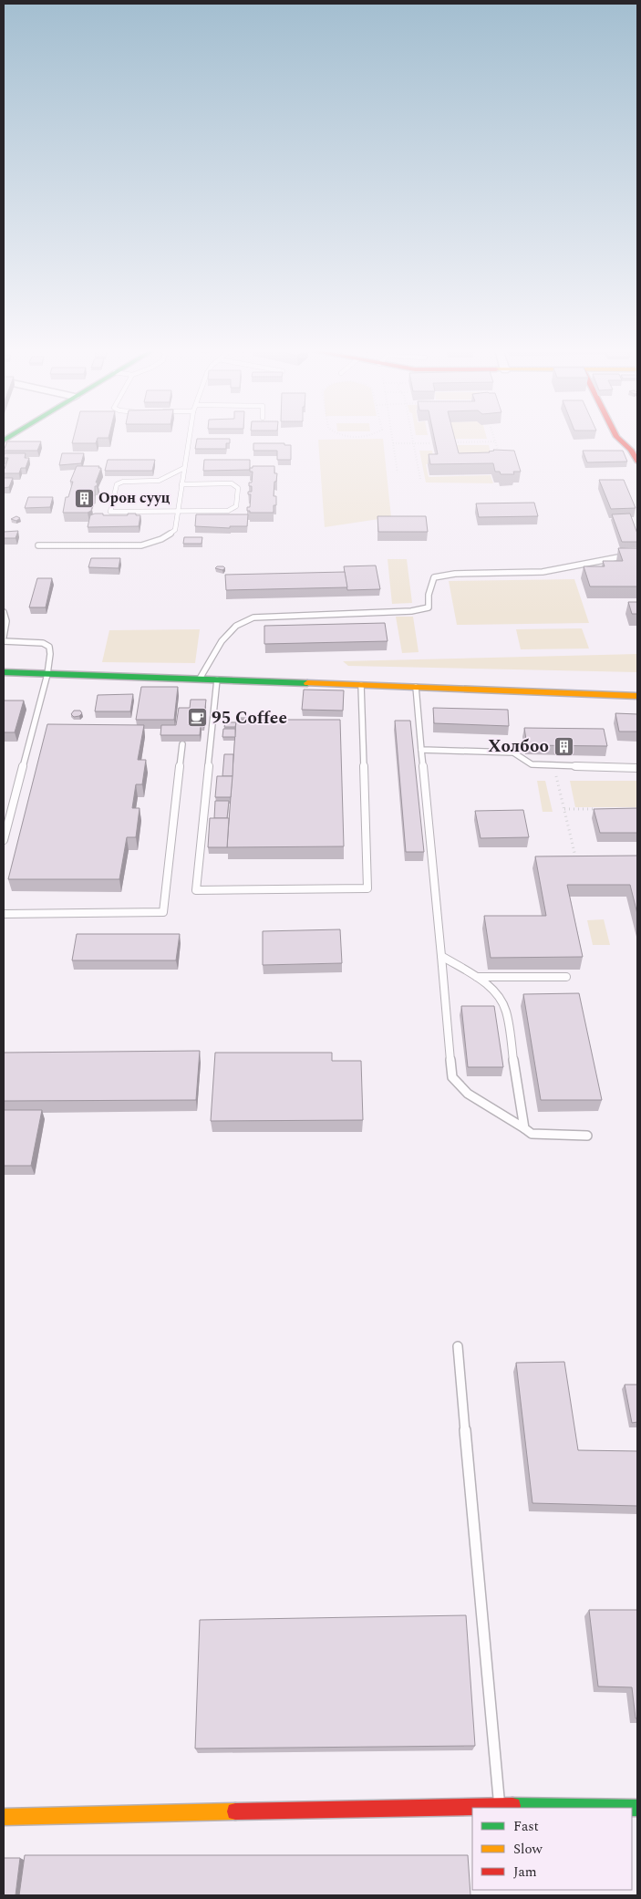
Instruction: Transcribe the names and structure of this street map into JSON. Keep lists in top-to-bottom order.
{
  "places": {
    "building": ["Орон сууц", "Холбоо"],
    "cafe": ["95 Coffee"]
  },
  "legend": ["Fast", "Slow", "Jam"]
}
